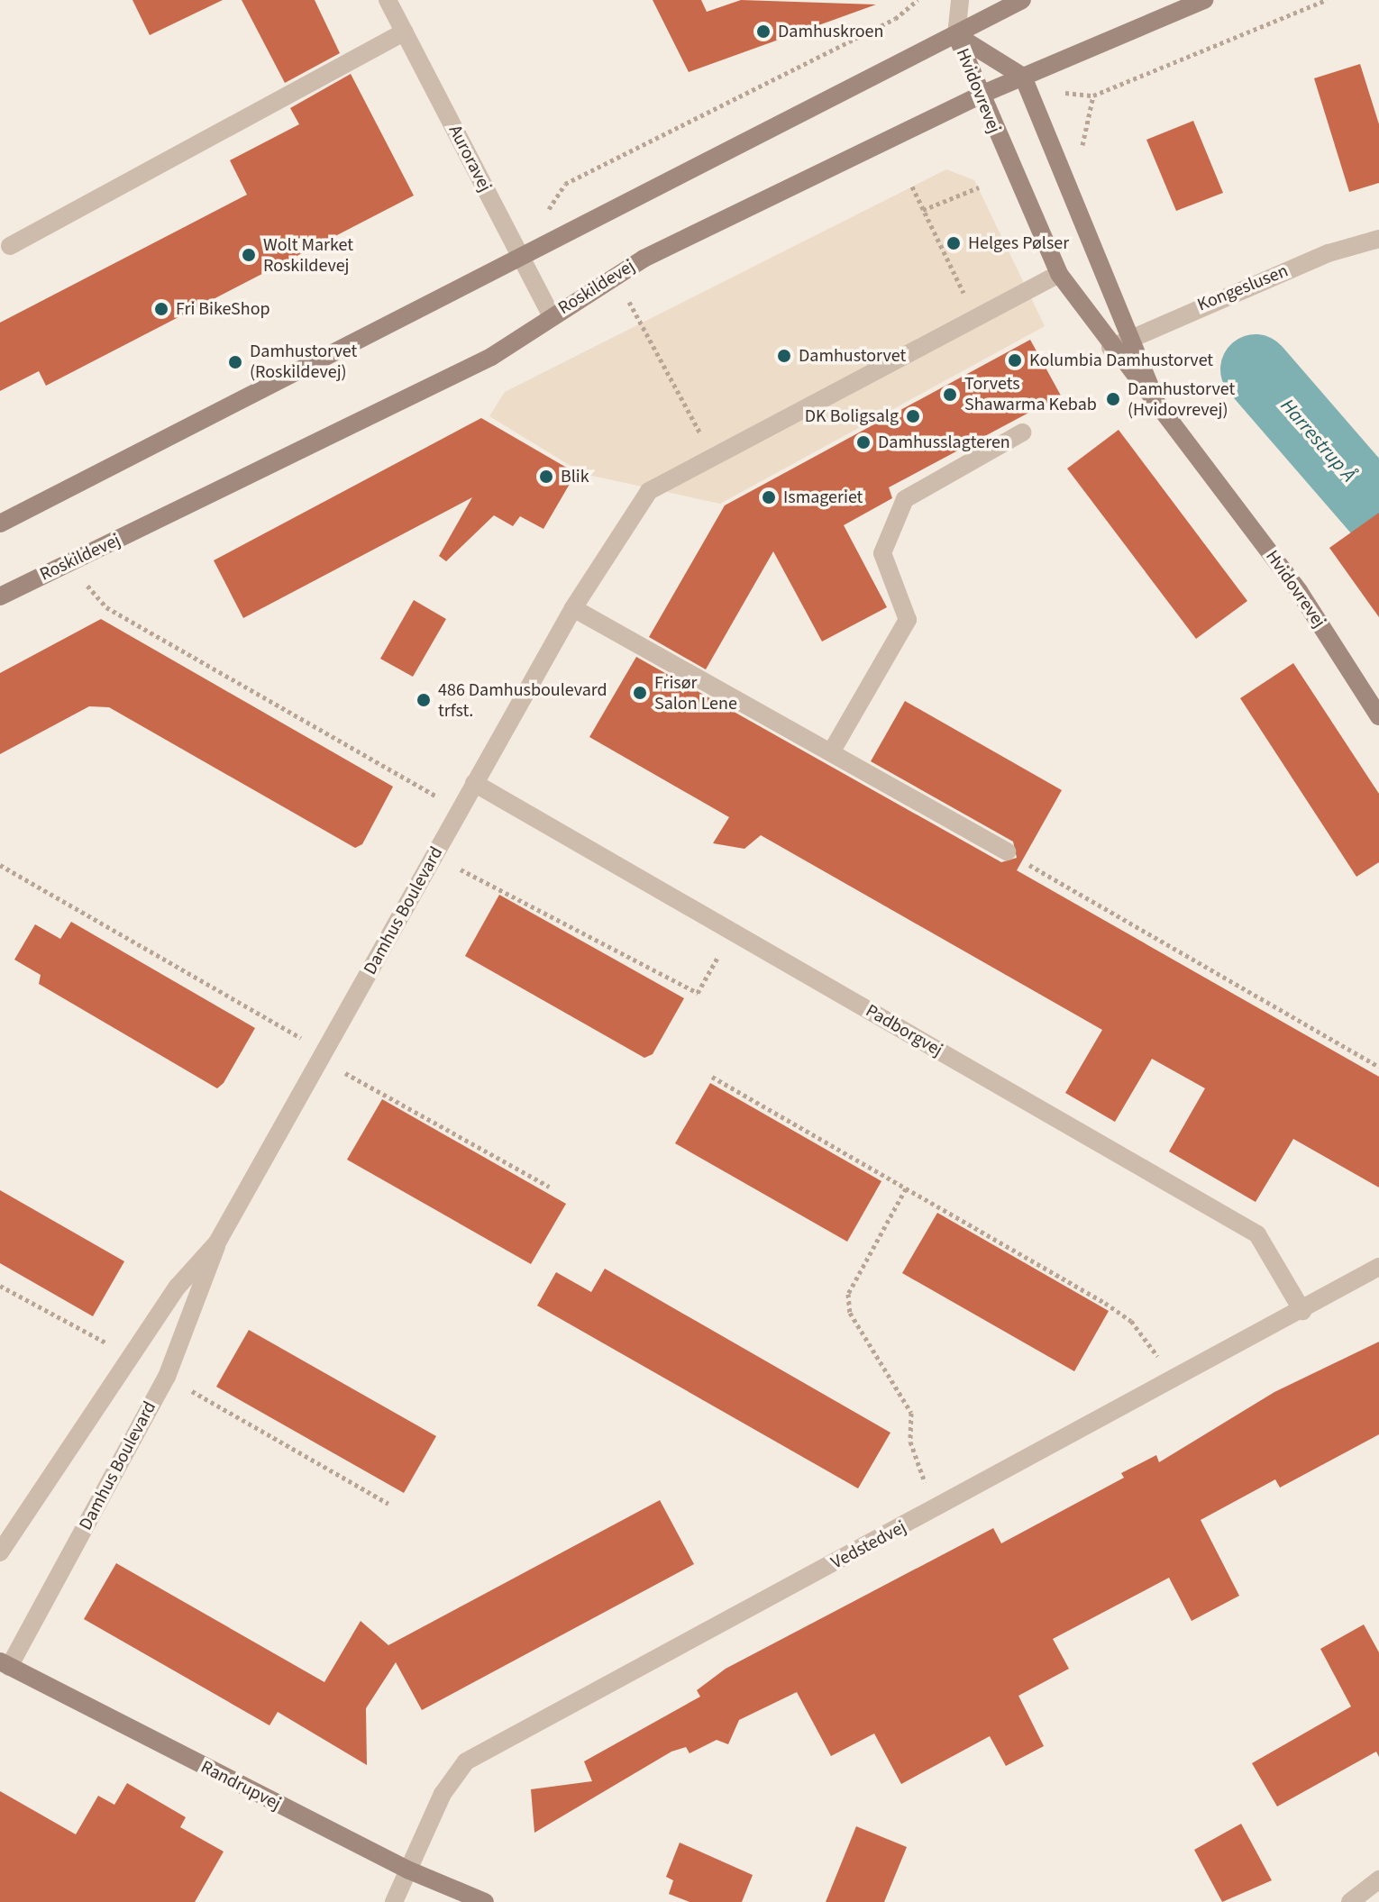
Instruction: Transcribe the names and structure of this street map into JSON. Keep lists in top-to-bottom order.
{
  "streets": {
    "main road": ["Hvidovrevej", "Roskildevej", "Randrupvej"],
    "street": [
      "Auroravej",
      "Kongeslusen",
      "Damhus Boulevard",
      "Padborgvej",
      "Vedstedvej"
    ]
  },
  "crossings": [
    ["Hvidovrevej", "Roskildevej"],
    ["Hvidovrevej", "Kongeslusen"],
    ["Auroravej", "Roskildevej"],
    ["Damhus Boulevard", "Padborgvej"],
    ["Damhus Boulevard", "Randrupvej"],
    ["Padborgvej", "Vedstedvej"],
    ["Vedstedvej", "Randrupvej"]
  ],
  "water": ["Harrestrup Å"],
  "places": [
    "Damhuskroen",
    "Helges Pølser",
    "Wolt Market Roskildevej",
    "Fri BikeShop",
    "Damhustorvet",
    "Kolumbia Damhustorvet",
    "Damhustorvet (Roskildevej)",
    "Torvets Shawarma Kebab",
    "Damhustorvet (Hvidovrevej)",
    "DK Boligsalg",
    "Damhusslagteren",
    "Blik",
    "Ismageriet",
    "Frisør Salon Lene",
    "486 Damhusboulevard trfst."
  ]
}
